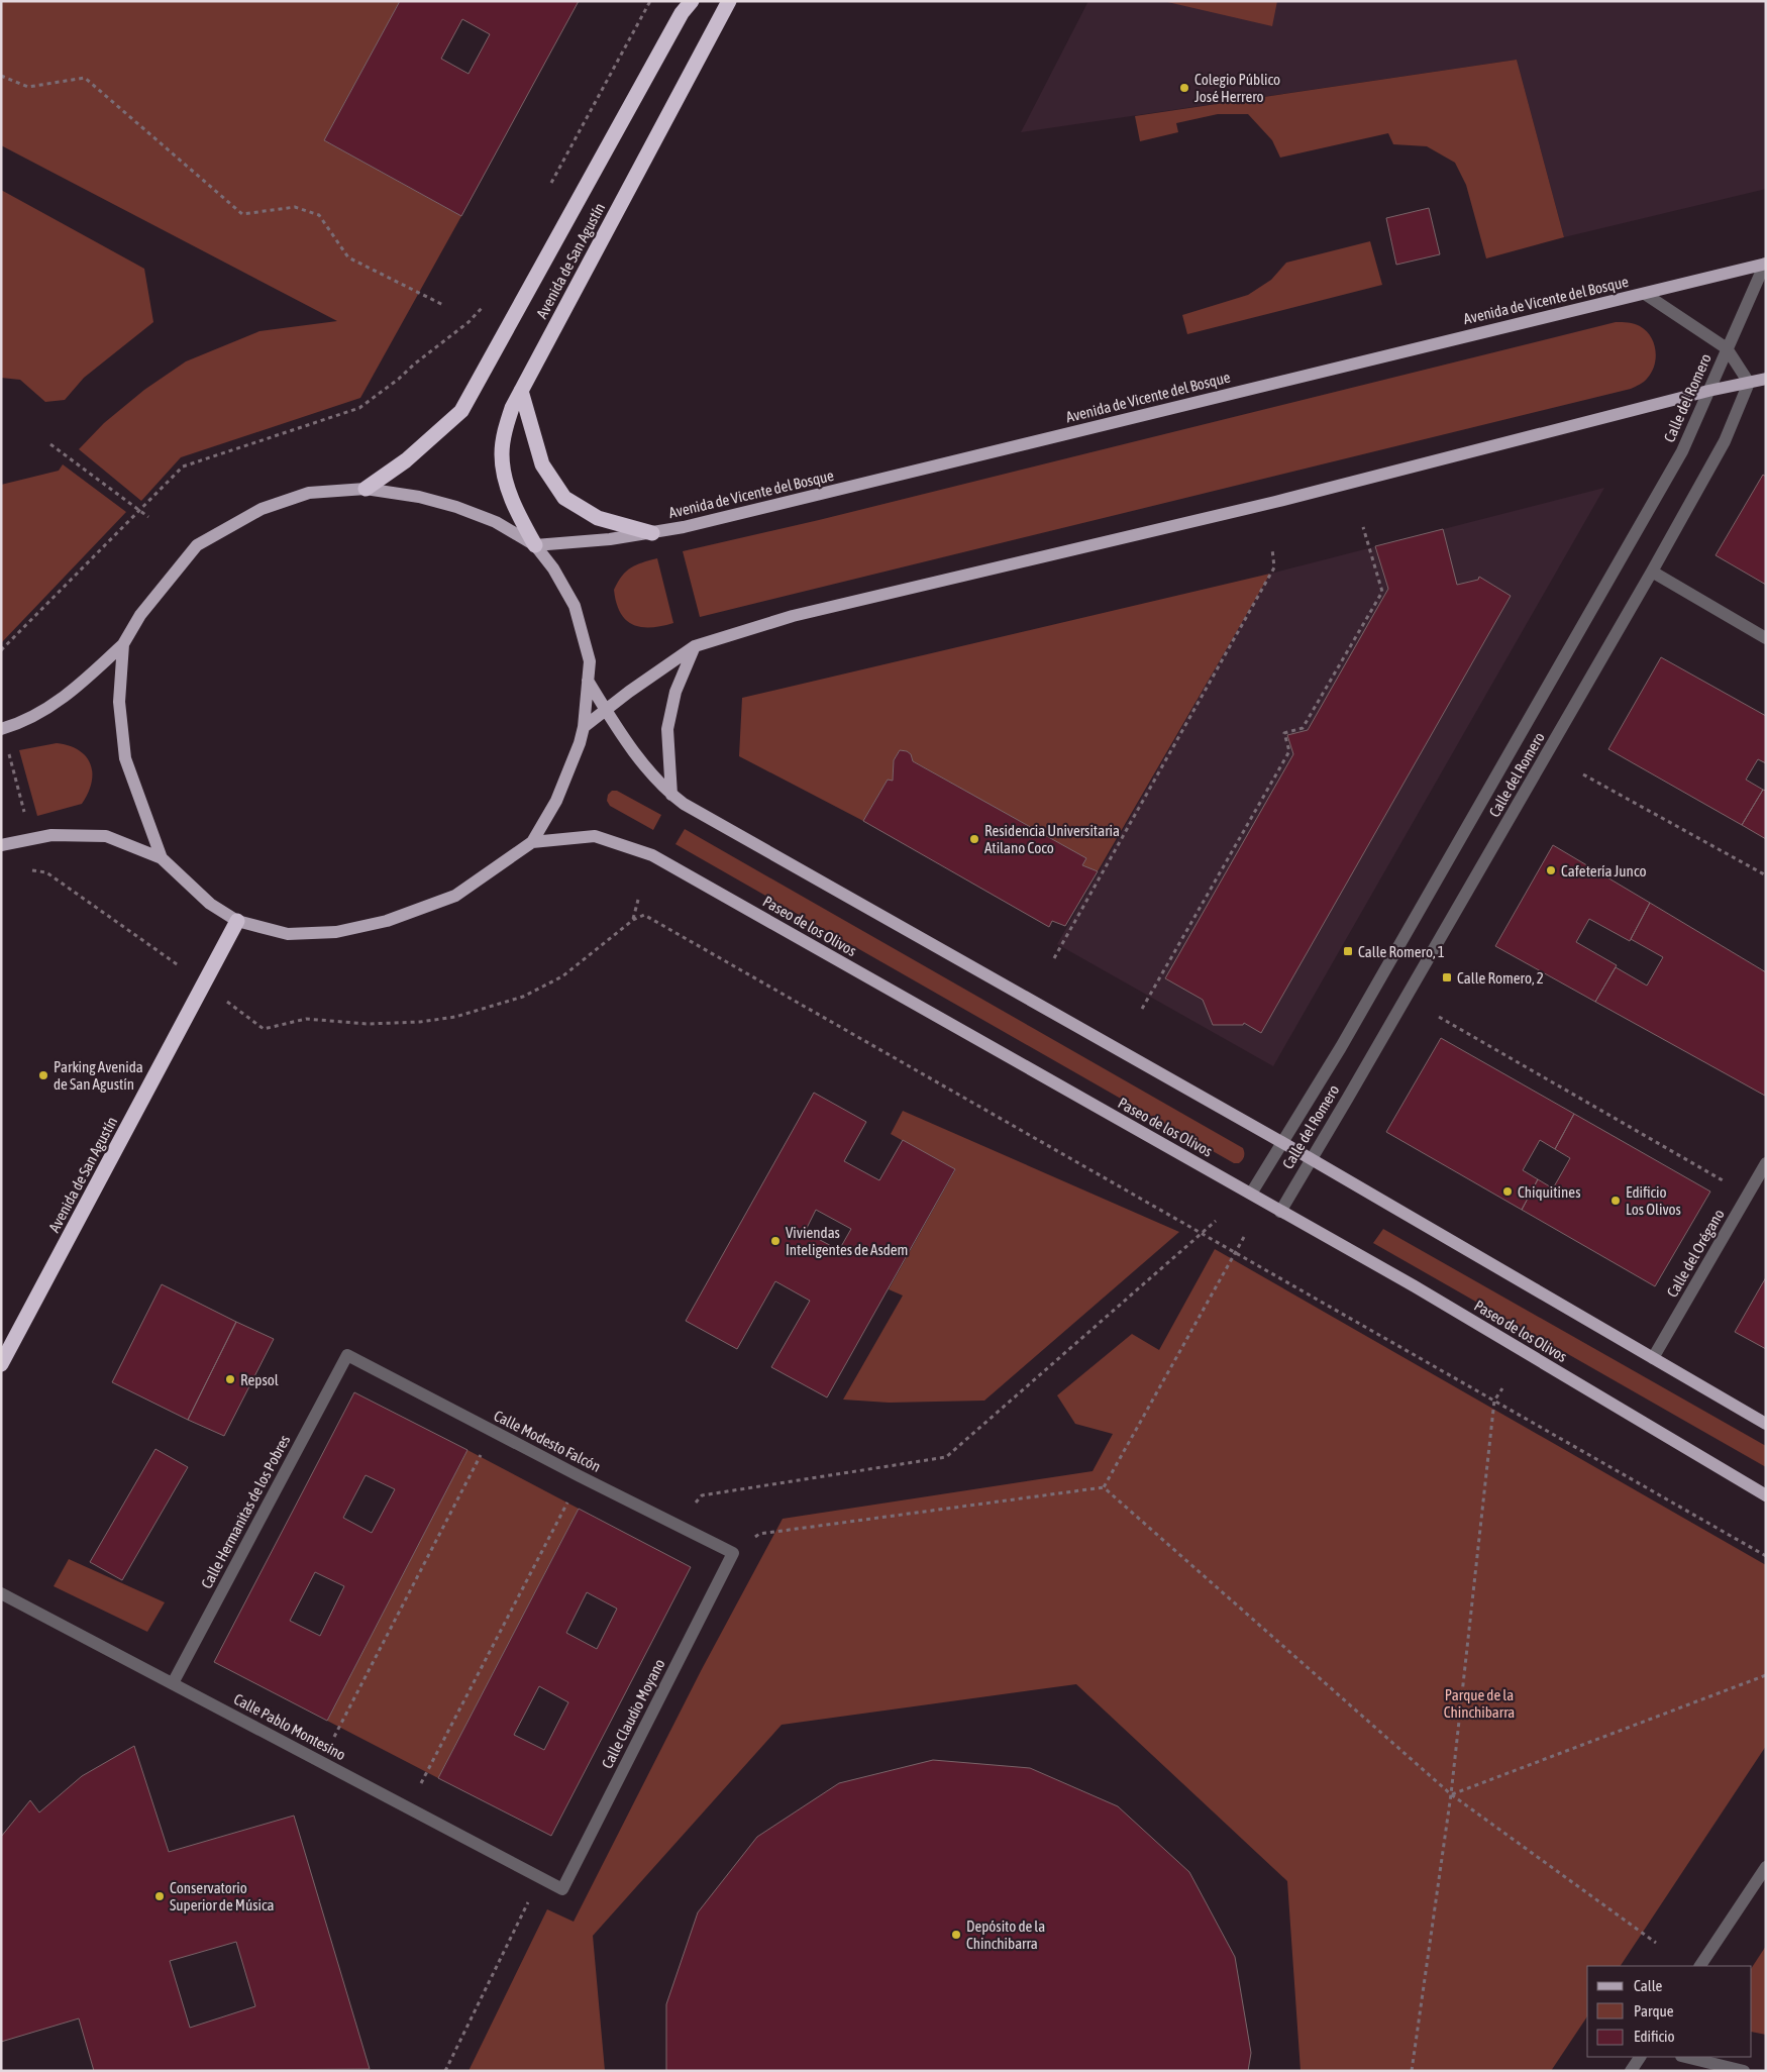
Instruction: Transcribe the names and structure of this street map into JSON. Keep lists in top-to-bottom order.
{
  "streets": {
    "highway": ["Avenida de San Agustín"],
    "main road": ["Avenida de Vicente del Bosque", "Paseo de los Olivos"],
    "street": [
      "Calle del Romero",
      "Calle del Orégano",
      "Calle Modesto Falcón",
      "Calle Hermanitas de los Pobres",
      "Calle Claudio Moyano",
      "Calle Pablo Montesino"
    ]
  },
  "crossings": [
    ["Avenida de San Agustín", "Avenida de Vicente del Bosque"],
    ["Avenida de Vicente del Bosque", "Calle del Romero"],
    ["Calle del Romero", "Paseo de los Olivos"],
    ["Calle Modesto Falcón", "Calle Hermanitas de los Pobres"],
    ["Calle Modesto Falcón", "Calle Claudio Moyano"],
    ["Calle Hermanitas de los Pobres", "Calle Pablo Montesino"],
    ["Calle Claudio Moyano", "Calle Pablo Montesino"]
  ],
  "parks": ["Parque de la Chinchibarra"],
  "places": {
    "other": [
      "Colegio Público José Herrero",
      "Residencia Universitaria Atilano Coco",
      "Cafetería Junco",
      "Parking Avenida de San Agustín",
      "Chiquitines",
      "Edificio Los Olivos",
      "Viviendas Inteligentes de Asdem",
      "Repsol",
      "Conservatorio Superior de Música",
      "Depósito de la Chinchibarra"
    ],
    "transit": ["Calle Romero, 1", "Calle Romero, 2"]
  },
  "legend": ["Calle", "Parque", "Edificio"]
}
